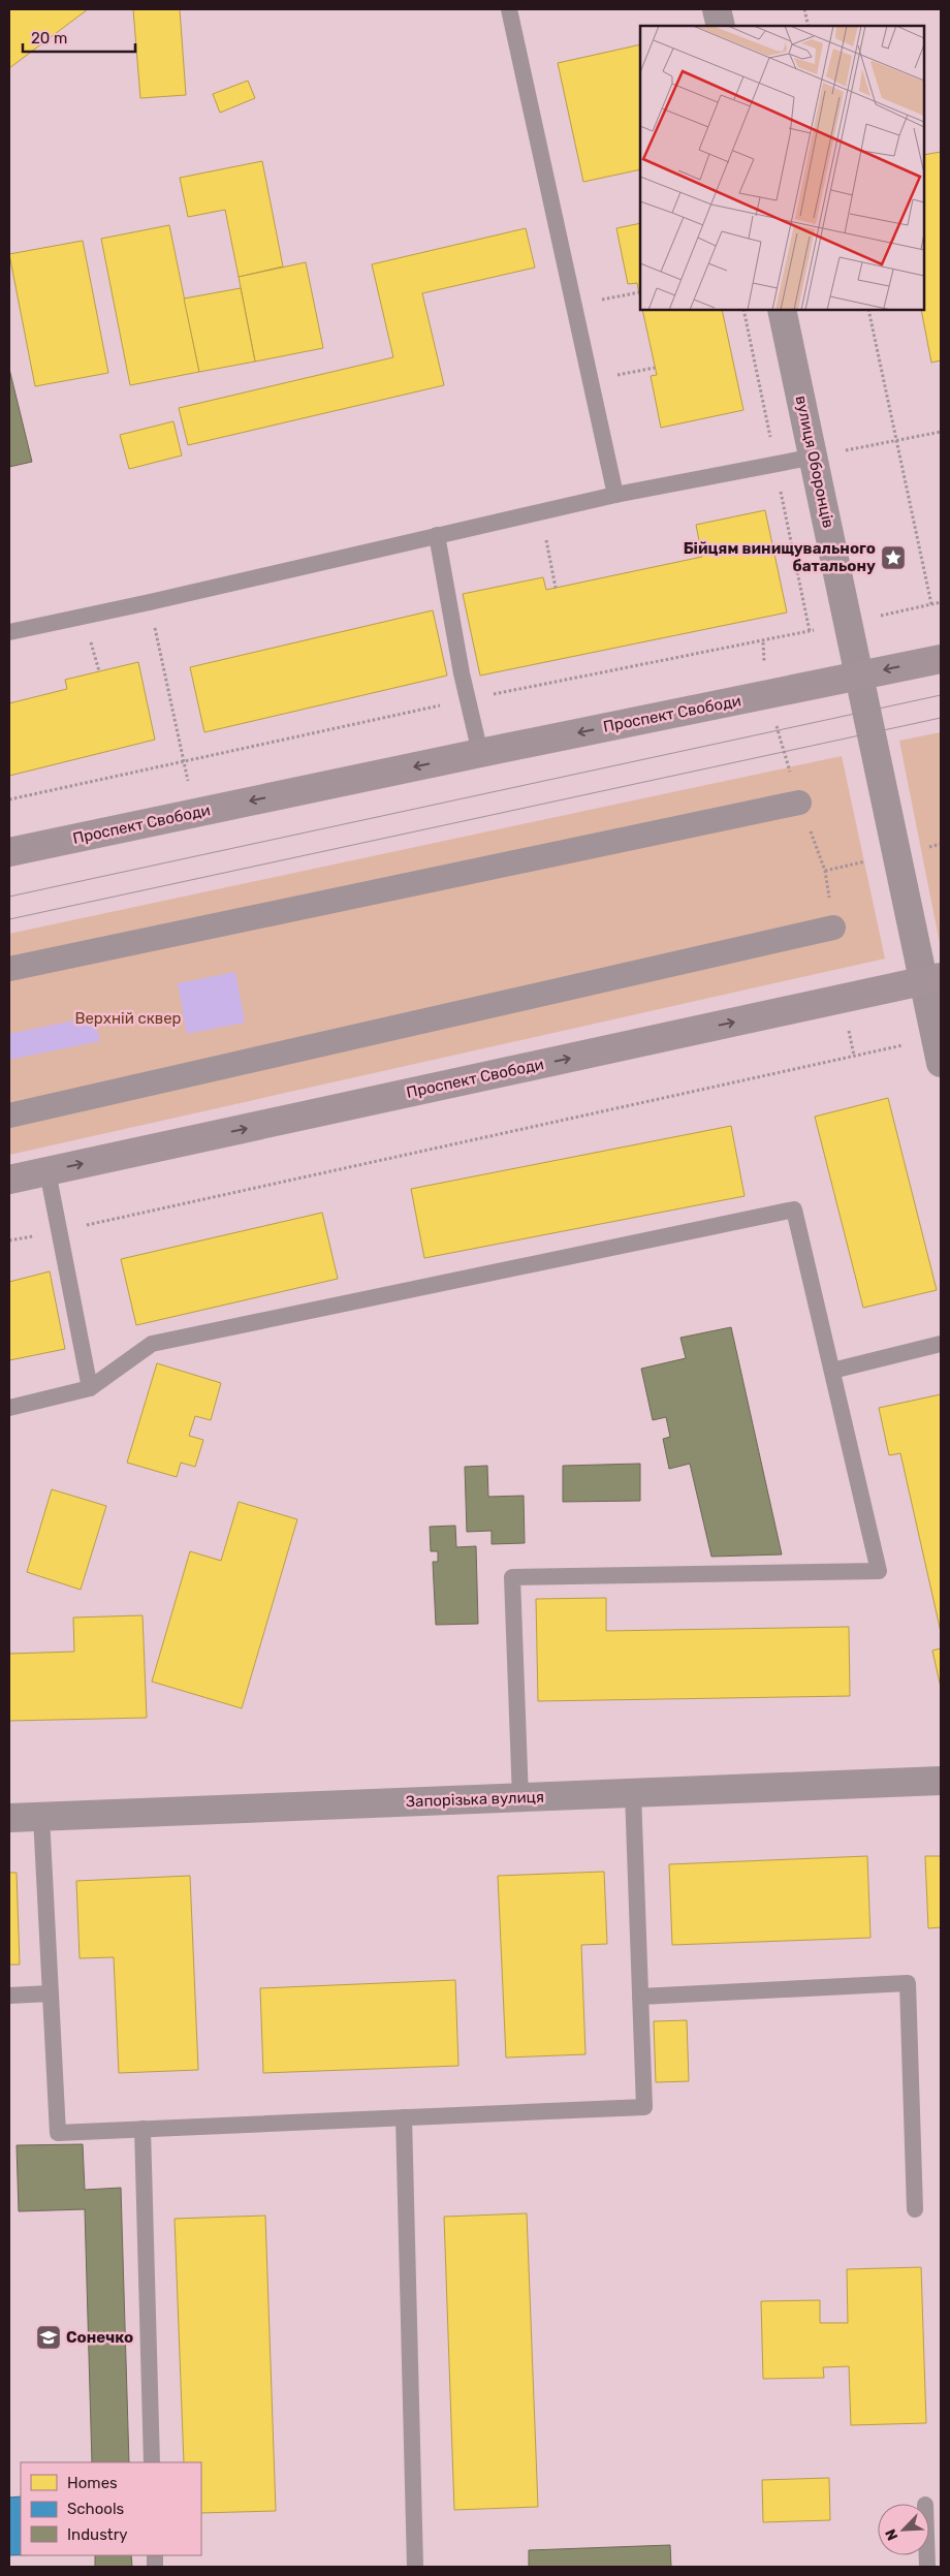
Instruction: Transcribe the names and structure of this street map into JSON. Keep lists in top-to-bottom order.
{
  "streets": {
    "main road": ["Проспект Свободи"],
    "street": ["вулиця Оборонців", "Запорізька вулиця"]
  },
  "crossings": [
    ["вулиця Оборонців", "Проспект Свободи"]
  ],
  "parks": ["Верхній сквер"],
  "places": {
    "place": ["Бійцям винищувального батальону"],
    "school or university": ["Сонечко"]
  },
  "legend": ["Homes", "Schools", "Industry"],
  "scale_bar": "20 m",
  "north": "bottom left"
}
